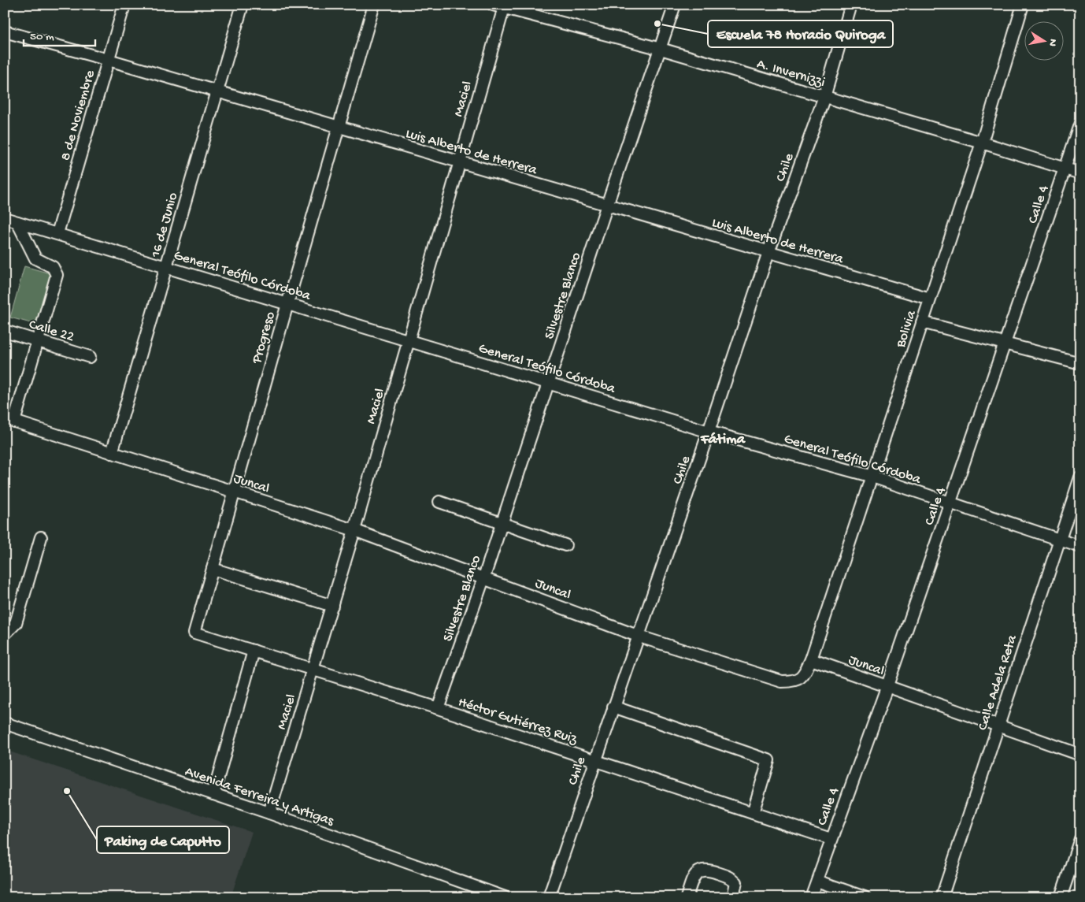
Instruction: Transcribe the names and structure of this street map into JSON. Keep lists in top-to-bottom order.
{
  "streets": {
    "street": [
      "A. Invernizzi",
      "Maciel",
      "8 de Noviembre",
      "Luis Alberto de Herrera",
      "Chile",
      "Calle 4",
      "16 de Junio",
      "General Teófilo Córdoba",
      "Silvestre Blanco",
      "Bolivia",
      "Calle 22",
      "Progreso",
      "Juncal",
      "Calle Adela Reta",
      "Héctor Gutiérrez Ruiz",
      "Avenida Ferreira y Artigas"
    ]
  },
  "crossings": [
    ["A. Invernizzi", "Maciel"],
    ["A. Invernizzi", "Chile"],
    ["A. Invernizzi", "Calle 4"],
    ["A. Invernizzi", "Silvestre Blanco"],
    ["A. Invernizzi", "Bolivia"],
    ["Maciel", "Luis Alberto de Herrera"],
    ["Maciel", "General Teófilo Córdoba"],
    ["Maciel", "Juncal"],
    ["Maciel", "Héctor Gutiérrez Ruiz"],
    ["Maciel", "Avenida Ferreira y Artigas"],
    ["8 de Noviembre", "Luis Alberto de Herrera"],
    ["8 de Noviembre", "General Teófilo Córdoba"],
    ["Luis Alberto de Herrera", "Chile"],
    ["Luis Alberto de Herrera", "16 de Junio"],
    ["Luis Alberto de Herrera", "Silvestre Blanco"],
    ["Luis Alberto de Herrera", "Bolivia"],
    ["Luis Alberto de Herrera", "Progreso"],
    ["Chile", "General Teófilo Córdoba"],
    ["Chile", "Juncal"],
    ["Chile", "Héctor Gutiérrez Ruiz"],
    ["Calle 4", "General Teófilo Córdoba"],
    ["Calle 4", "Juncal"],
    ["Calle 4", "Héctor Gutiérrez Ruiz"],
    ["16 de Junio", "General Teófilo Córdoba"],
    ["16 de Junio", "Juncal"],
    ["General Teófilo Córdoba", "Silvestre Blanco"],
    ["General Teófilo Córdoba", "Bolivia"],
    ["General Teófilo Córdoba", "Progreso"],
    ["General Teófilo Córdoba", "Calle Adela Reta"],
    ["Silvestre Blanco", "Juncal"],
    ["Silvestre Blanco", "Héctor Gutiérrez Ruiz"],
    ["Bolivia", "Juncal"],
    ["Progreso", "Juncal"],
    ["Progreso", "Héctor Gutiérrez Ruiz"],
    ["Juncal", "Calle Adela Reta"]
  ],
  "districts": ["Fátima"],
  "places": ["Escuela 78 Horacio Quiroga", "Paking de Caputto"],
  "scale_bar": "50 m",
  "north": "right"
}
